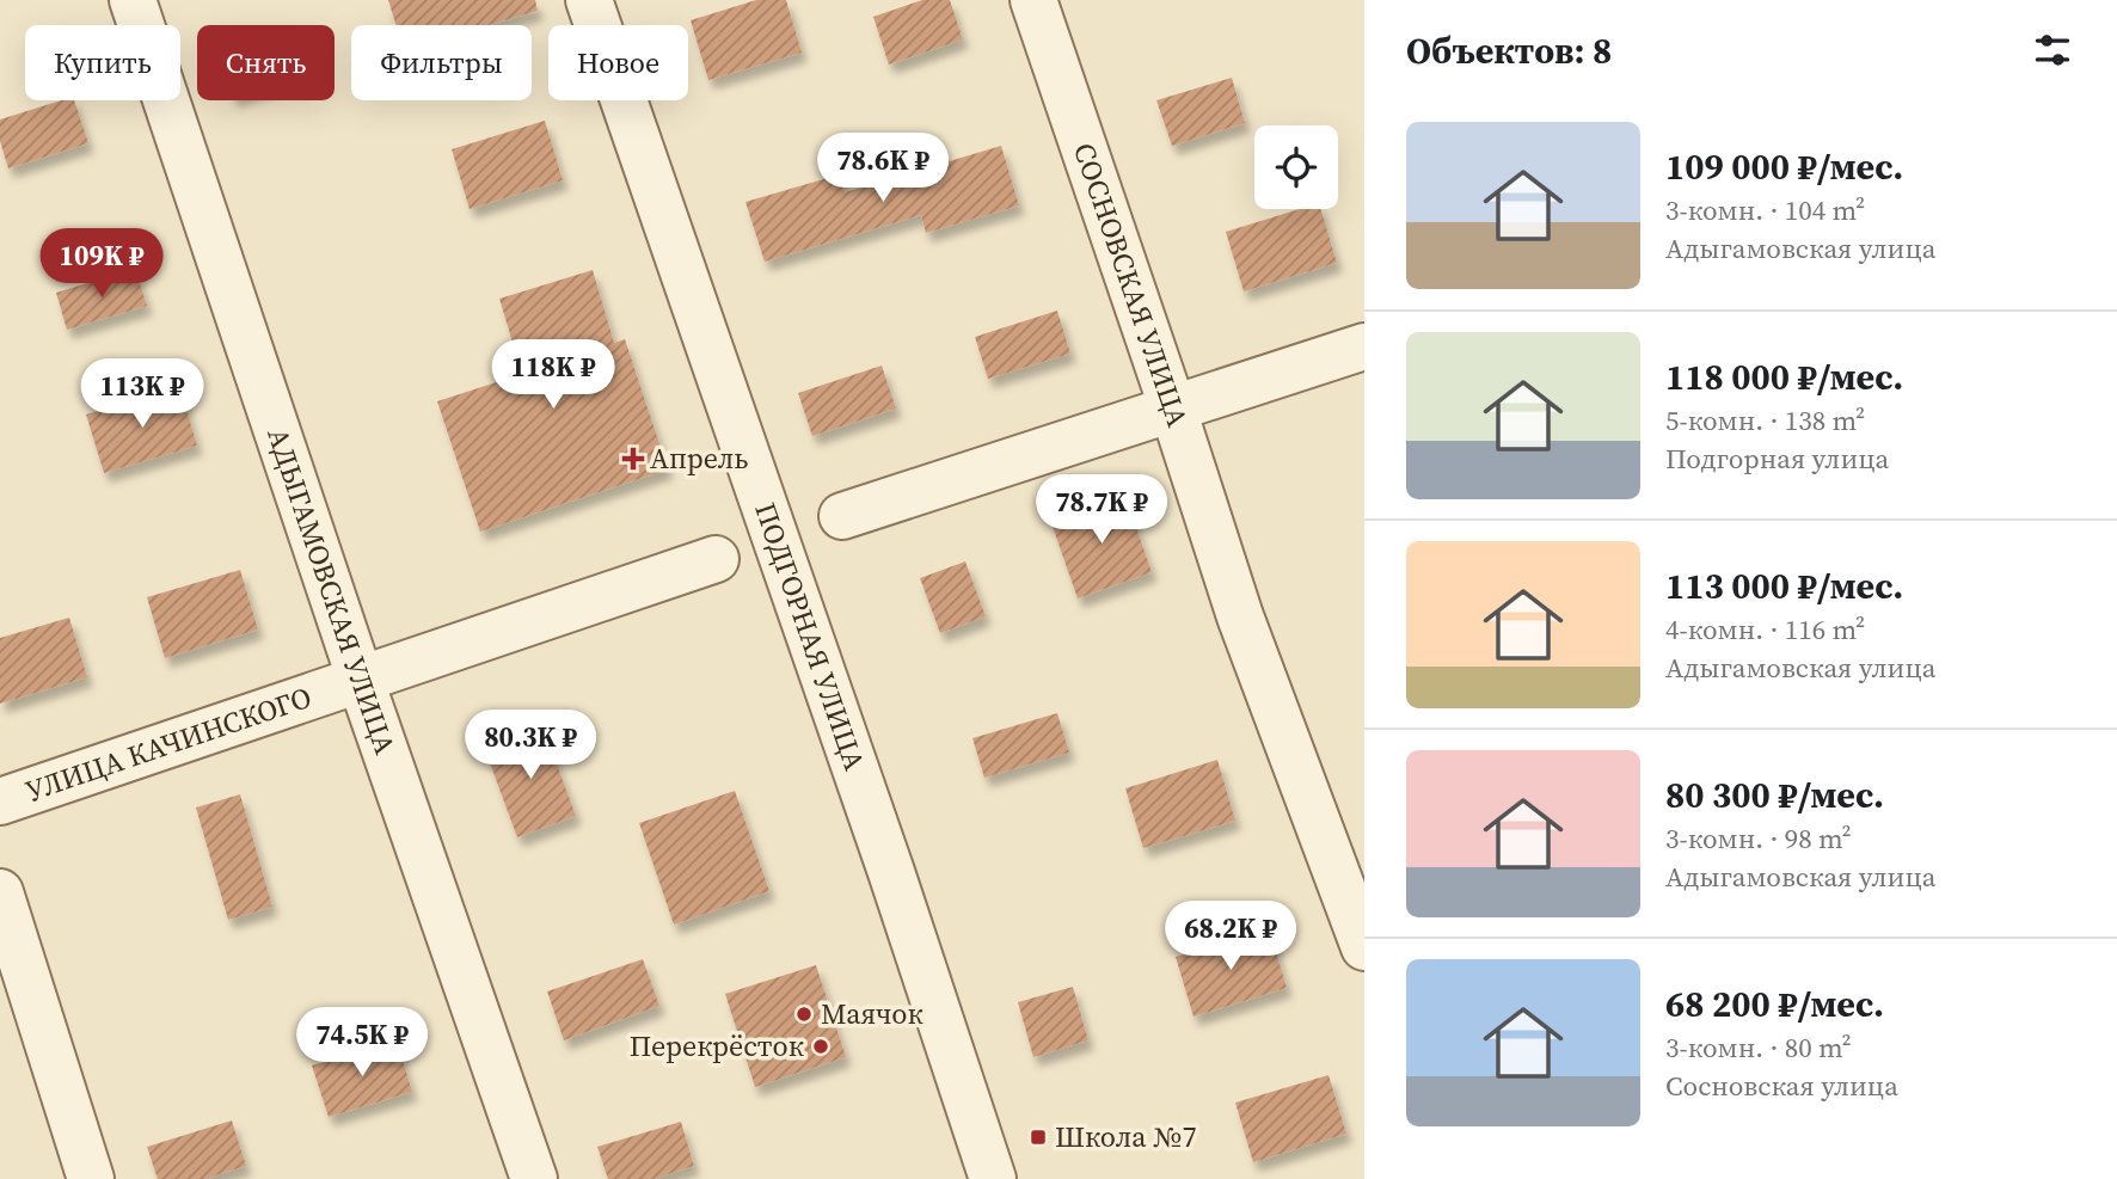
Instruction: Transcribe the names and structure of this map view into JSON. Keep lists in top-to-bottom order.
{
  "streets": {
    "street": [
      "СОСНОВСКАЯ УЛИЦА",
      "АДЫГАМОВСКАЯ УЛИЦА",
      "ПОДГОРНАЯ УЛИЦА",
      "УЛИЦА КАЧИНСКОГО"
    ]
  },
  "crossings": [
    ["АДЫГАМОВСКАЯ УЛИЦА", "УЛИЦА КАЧИНСКОГО"]
  ],
  "places": {
    "health": ["Апрель"],
    "other": ["Маячок", "Перекрёсток"],
    "transit": ["Школа №7"]
  },
  "page": {
    "heading": "Объектов: 8",
    "chip": [
      "Купить",
      "Снять",
      "Фильтры",
      "Новое"
    ],
    "list": [
      {
        "name": "109 000 ₽/мес.",
        "note": "3-комн. · 104 m² · Адыгамовская улица"
      },
      {
        "name": "118 000 ₽/мес.",
        "note": "5-комн. · 138 m² · Подгорная улица"
      },
      {
        "name": "113 000 ₽/мес.",
        "note": "4-комн. · 116 m² · Адыгамовская улица"
      },
      {
        "name": "80 300 ₽/мес.",
        "note": "3-комн. · 98 m² · Адыгамовская улица"
      },
      {
        "name": "68 200 ₽/мес.",
        "note": "3-комн. · 80 m² · Сосновская улица"
      }
    ],
    "price": [
      "78.6K ₽",
      "109K ₽",
      "118K ₽",
      "113K ₽",
      "78.7K ₽",
      "80.3K ₽",
      "68.2K ₽",
      "74.5K ₽"
    ]
  }
}
